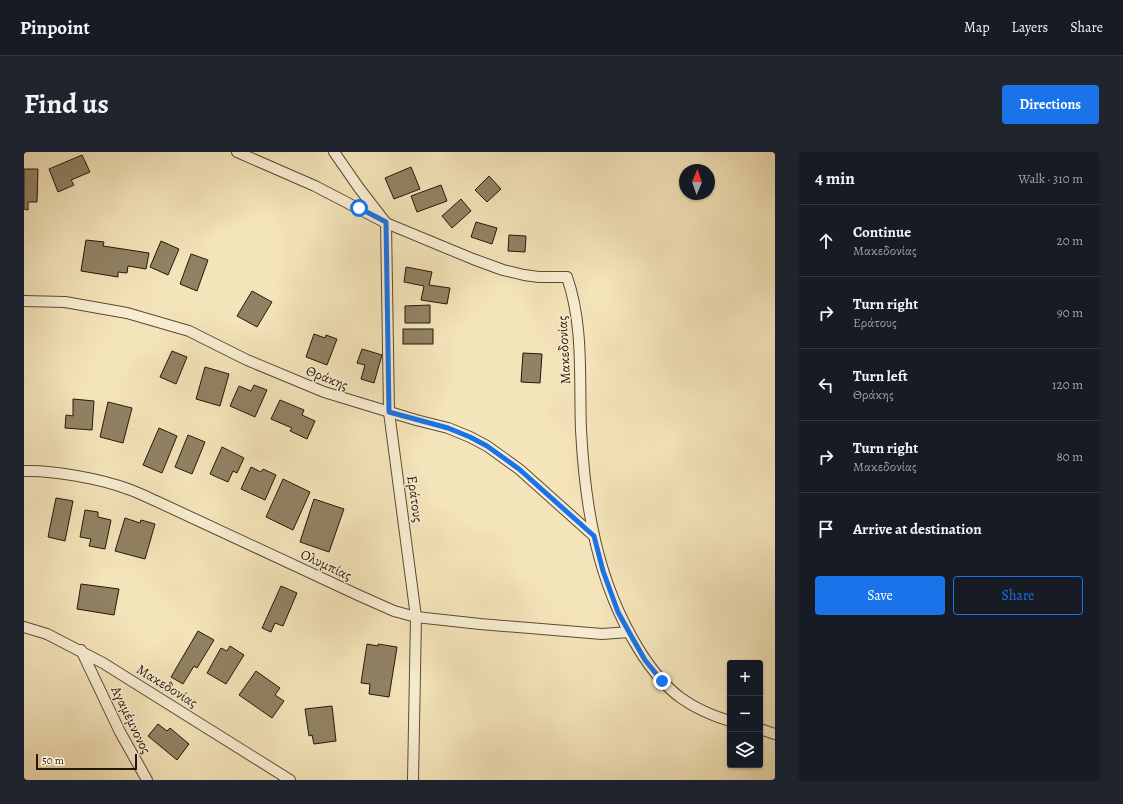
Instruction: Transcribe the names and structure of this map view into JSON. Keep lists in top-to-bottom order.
{
  "streets": {
    "street": [
      "Μακεδονίας",
      "Θράκης",
      "Εράτους",
      "Ολυμπίας",
      "Αγαμέμνονος"
    ]
  },
  "crossings": [
    ["Μακεδονίας", "Θράκης"],
    ["Μακεδονίας", "Εράτους"],
    ["Μακεδονίας", "Ολυμπίας"],
    ["Μακεδονίας", "Αγαμέμνονος"],
    ["Θράκης", "Εράτους"],
    ["Εράτους", "Ολυμπίας"]
  ],
  "scale_bar": "50 m",
  "north": "top",
  "page": {
    "header": "Pinpoint",
    "nav": ["Map", "Layers", "Share"],
    "title": "Find us",
    "buttons": [
      "Directions",
      ["Save", "Share"]
    ],
    "heading": ["4 min", "Walk · 310 m"],
    "list": [
      ["Continue", "Μακεδονίας", "20 m"],
      ["Turn right", "Εράτους", "90 m"],
      ["Turn left", "Θράκης", "120 m"],
      ["Turn right", "Μακεδονίας", "80 m"],
      "Arrive at destination"
    ],
    "map_buttons": ["+", "−"],
    "scale": "50 m"
  }
}
